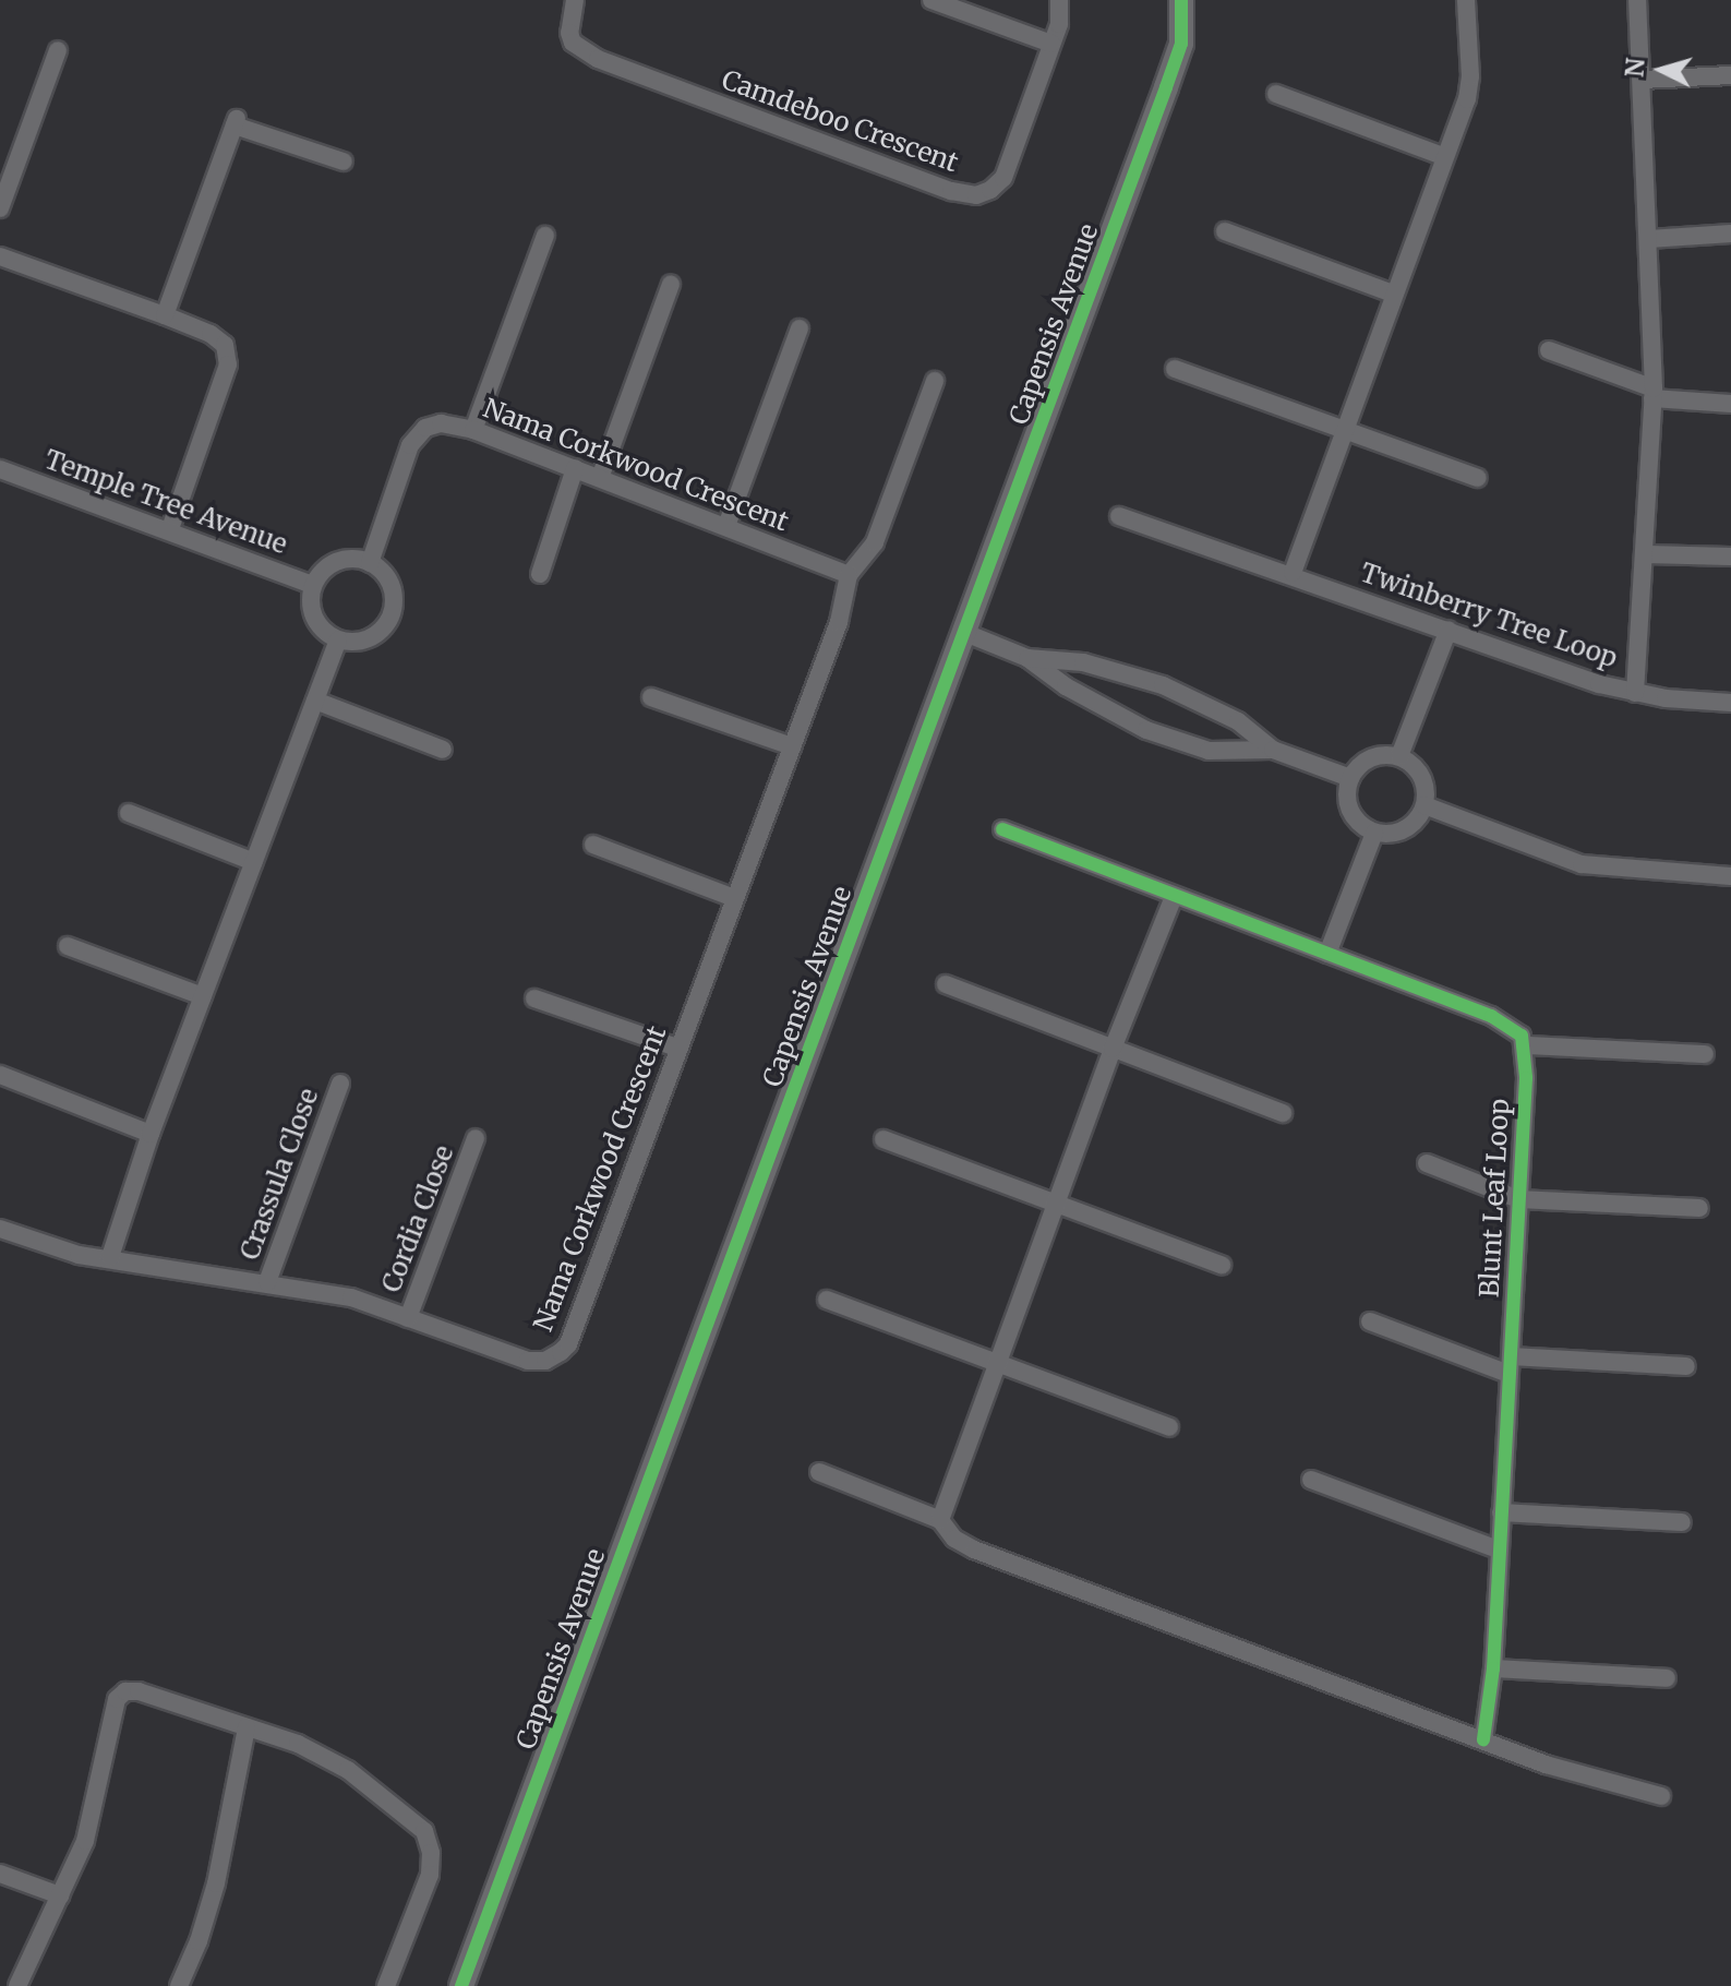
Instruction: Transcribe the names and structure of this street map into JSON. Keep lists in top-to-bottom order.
{
  "streets": {
    "street": [
      "Camdeboo Crescent",
      "Capensis Avenue",
      "Nama Corkwood Crescent",
      "Temple Tree Avenue",
      "Twinberry Tree Loop",
      "Crassula Close",
      "Blunt Leaf Loop",
      "Cordia Close"
    ]
  },
  "crossings": [
    ["Nama Corkwood Crescent", "Temple Tree Avenue"],
    ["Nama Corkwood Crescent", "Crassula Close"],
    ["Nama Corkwood Crescent", "Cordia Close"]
  ],
  "north": "left"
}
